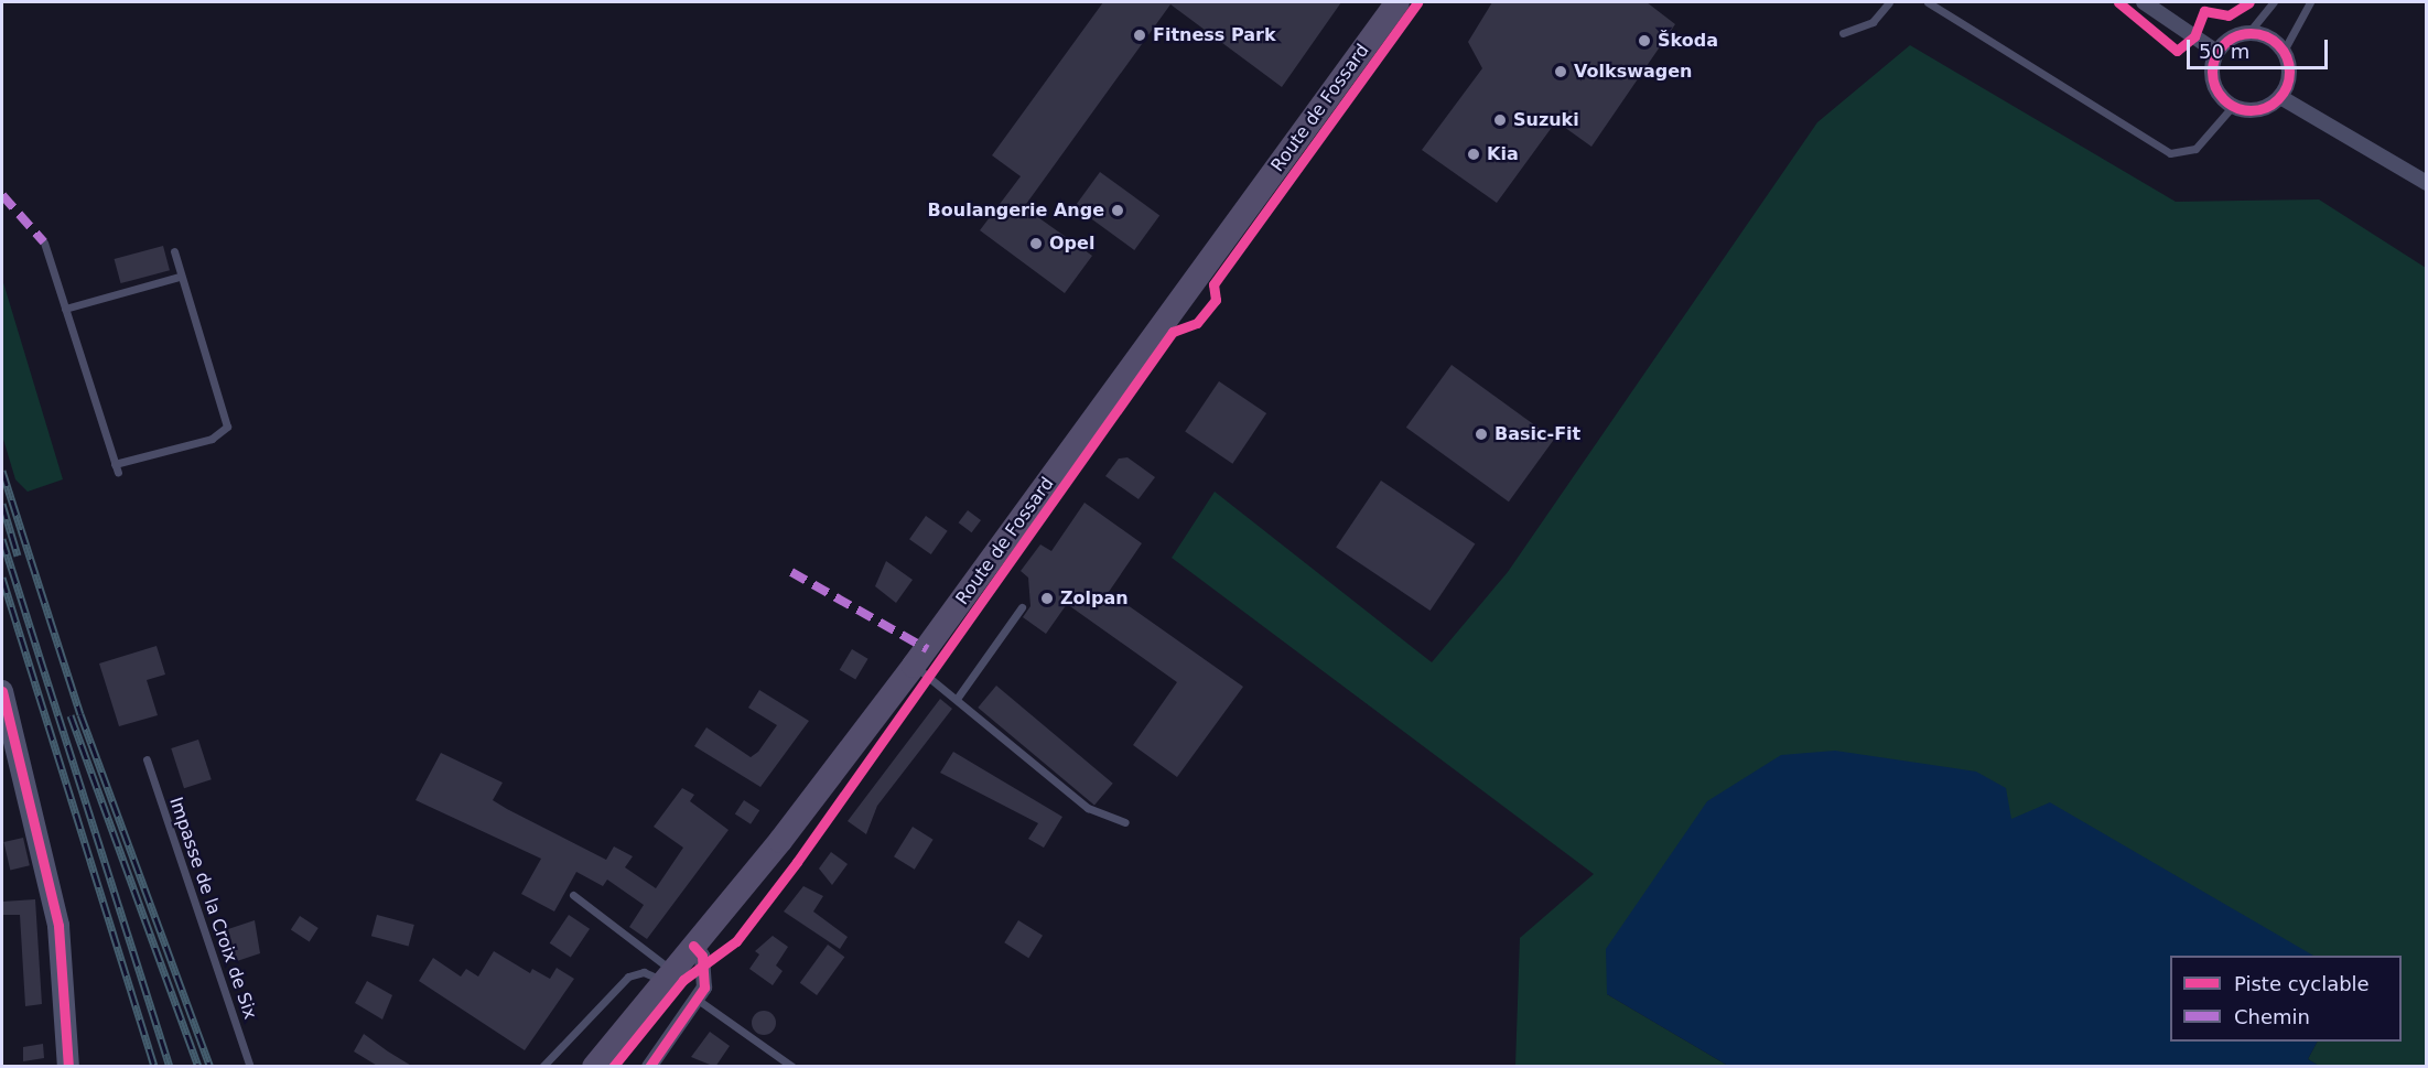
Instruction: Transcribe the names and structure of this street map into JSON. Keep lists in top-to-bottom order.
{
  "streets": {
    "main road": ["Route de Fossard"],
    "lane": ["Impasse de la Croix de Six"]
  },
  "places": [
    "Fitness Park",
    "Škoda",
    "Volkswagen",
    "Suzuki",
    "Kia",
    "Boulangerie Ange",
    "Opel",
    "Basic-Fit",
    "Zolpan"
  ],
  "legend": ["Piste cyclable", "Chemin"],
  "scale_bar": "50 m"
}
